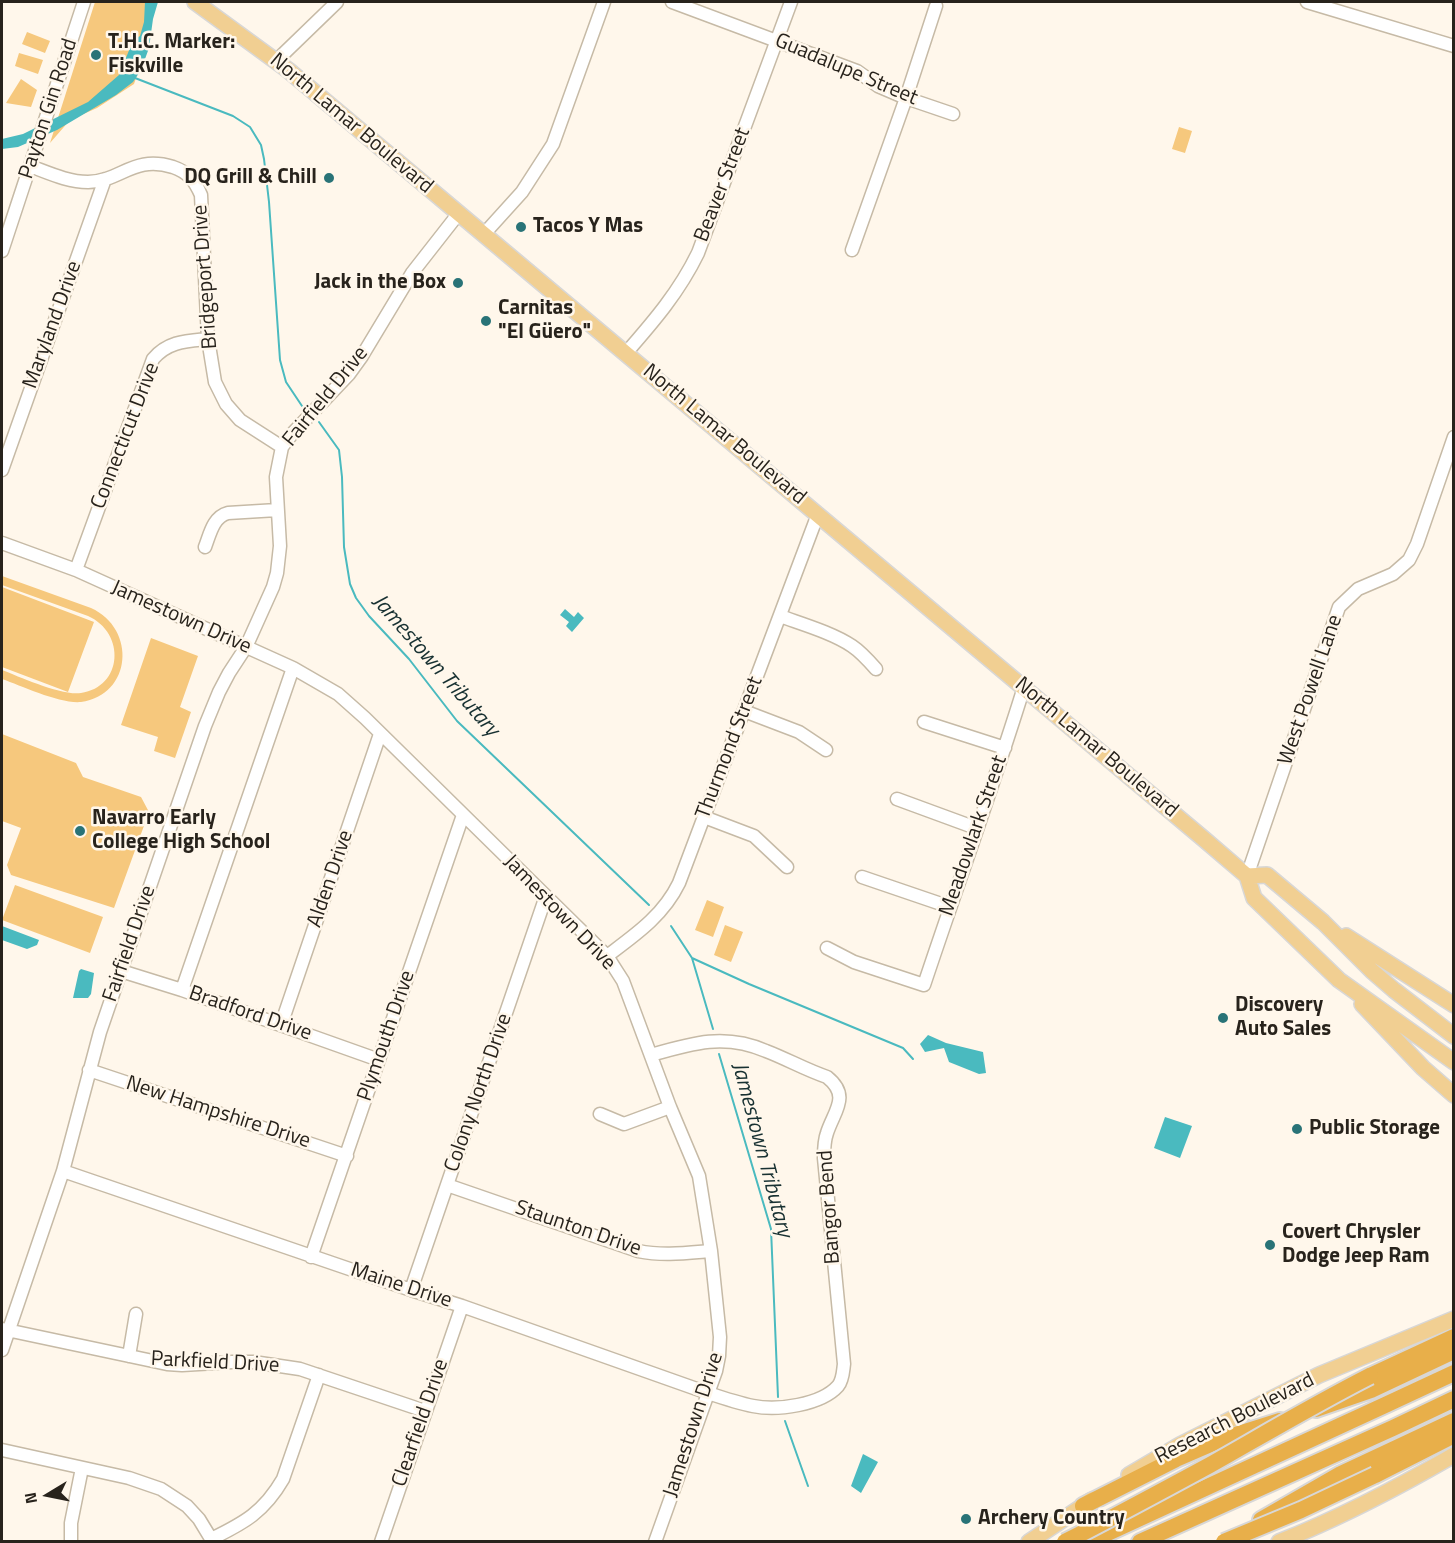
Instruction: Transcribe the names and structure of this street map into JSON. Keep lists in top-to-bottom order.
{
  "streets": {
    "main road": ["North Lamar Boulevard", "Research Boulevard"],
    "street": [
      "Guadalupe Street",
      "Payton Gin Road",
      "Beaver Street",
      "Bridgeport Drive",
      "Maryland Drive",
      "Fairfield Drive",
      "Connecticut Drive",
      "Jamestown Drive",
      "West Powell Lane",
      "Thurmond Street",
      "Meadowlark Street",
      "Alden Drive",
      "Bradford Drive",
      "Plymouth Drive",
      "Colony North Drive",
      "New Hampshire Drive",
      "Bangor Bend",
      "Staunton Drive",
      "Maine Drive",
      "Parkfield Drive",
      "Clearfield Drive"
    ]
  },
  "crossings": [
    ["Guadalupe Street", "Beaver Street"],
    ["Payton Gin Road", "Bridgeport Drive"],
    ["North Lamar Boulevard", "Beaver Street"],
    ["North Lamar Boulevard", "Fairfield Drive"],
    ["North Lamar Boulevard", "West Powell Lane"],
    ["North Lamar Boulevard", "Thurmond Street"],
    ["North Lamar Boulevard", "Meadowlark Street"],
    ["Bridgeport Drive", "Maryland Drive"],
    ["Bridgeport Drive", "Fairfield Drive"],
    ["Bridgeport Drive", "Connecticut Drive"],
    ["Fairfield Drive", "Jamestown Drive"],
    ["Fairfield Drive", "Bradford Drive"],
    ["Fairfield Drive", "New Hampshire Drive"],
    ["Fairfield Drive", "Maine Drive"],
    ["Fairfield Drive", "Parkfield Drive"],
    ["Connecticut Drive", "Jamestown Drive"],
    ["Jamestown Drive", "Thurmond Street"],
    ["Jamestown Drive", "Alden Drive"],
    ["Jamestown Drive", "Plymouth Drive"],
    ["Jamestown Drive", "Colony North Drive"],
    ["Jamestown Drive", "Bangor Bend"],
    ["Jamestown Drive", "Staunton Drive"],
    ["Jamestown Drive", "Maine Drive"],
    ["Alden Drive", "Bradford Drive"],
    ["Bradford Drive", "Plymouth Drive"],
    ["Plymouth Drive", "New Hampshire Drive"],
    ["Plymouth Drive", "Maine Drive"],
    ["Colony North Drive", "Staunton Drive"],
    ["Colony North Drive", "Maine Drive"],
    ["Bangor Bend", "Maine Drive"],
    ["Maine Drive", "Clearfield Drive"],
    ["Parkfield Drive", "Clearfield Drive"]
  ],
  "water": ["Jamestown Tributary"],
  "places": [
    "T.H.C. Marker: Fiskville",
    "DQ Grill & Chill",
    "Tacos Y Mas",
    "Jack in the Box",
    "Carnitas \"El Güero\"",
    "Navarro Early College High School",
    "Discovery Auto Sales",
    "Public Storage",
    "Covert Chrysler Dodge Jeep Ram",
    "Archery Country"
  ],
  "north": "left"
}
